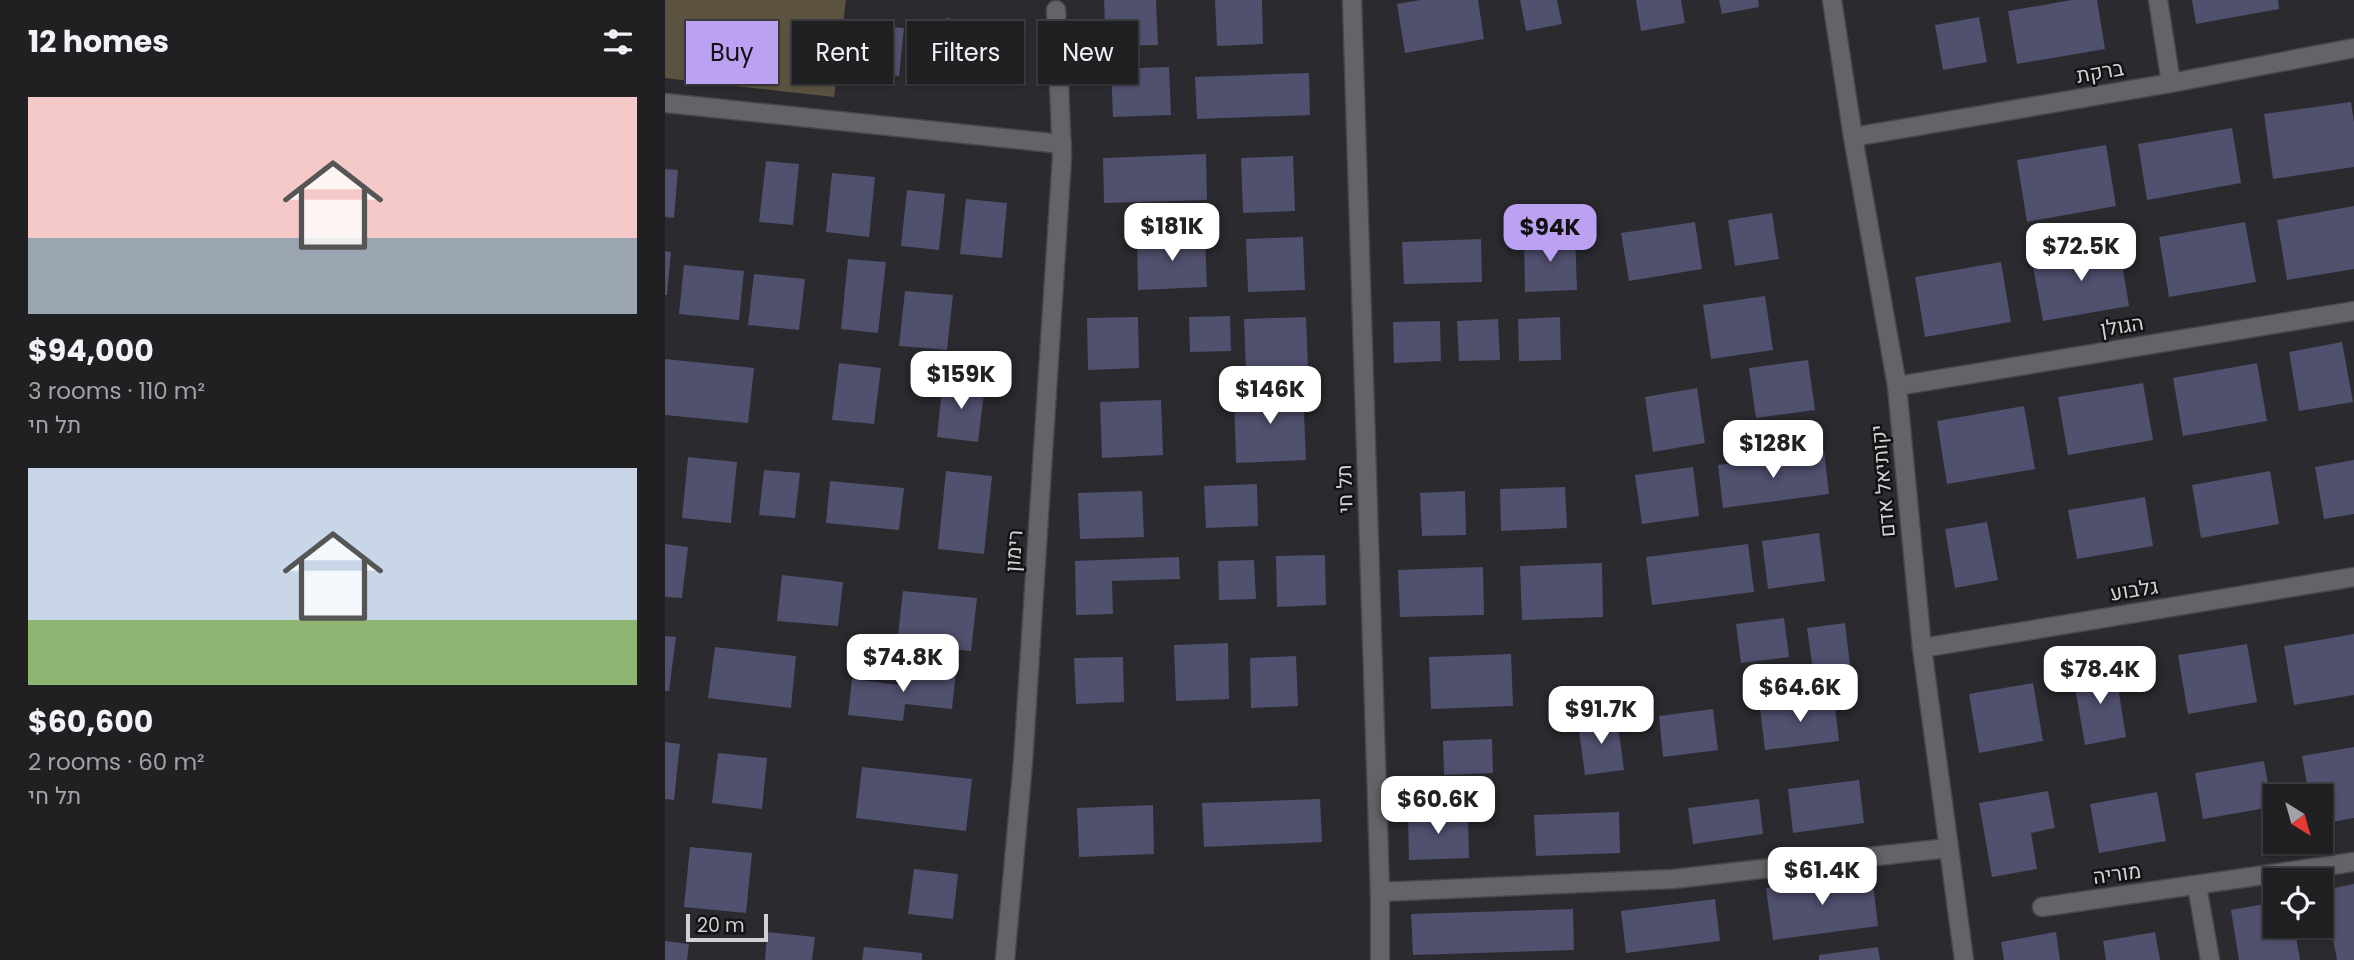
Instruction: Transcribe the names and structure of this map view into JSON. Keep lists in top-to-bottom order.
{
  "streets": {
    "street": [
      "ברקת",
      "הגולן",
      "יקותיאל אדם",
      "תל חי",
      "רימון",
      "גלבוע",
      "מוריה"
    ]
  },
  "crossings": [
    ["ברקת", "יקותיאל אדם"],
    ["הגולן", "יקותיאל אדם"],
    ["יקותיאל אדם", "גלבוע"]
  ],
  "scale_bar": "20 m",
  "north": "bottom right",
  "page": {
    "heading": "12 homes",
    "chip": [
      "Buy",
      "Rent",
      "Filters",
      "New"
    ],
    "list": [
      {
        "name": "$94,000",
        "note": "3 rooms · 110 m² · תל חי"
      },
      {
        "name": "$60,600",
        "note": "2 rooms · 60 m² · תל חי"
      }
    ],
    "price": [
      "$181K",
      "$94K",
      "$72.5K",
      "$159K",
      "$146K",
      "$128K",
      "$74.8K",
      "$78.4K",
      "$64.6K",
      "$91.7K",
      "$60.6K",
      "$61.4K"
    ],
    "scale": "20 m"
  }
}
